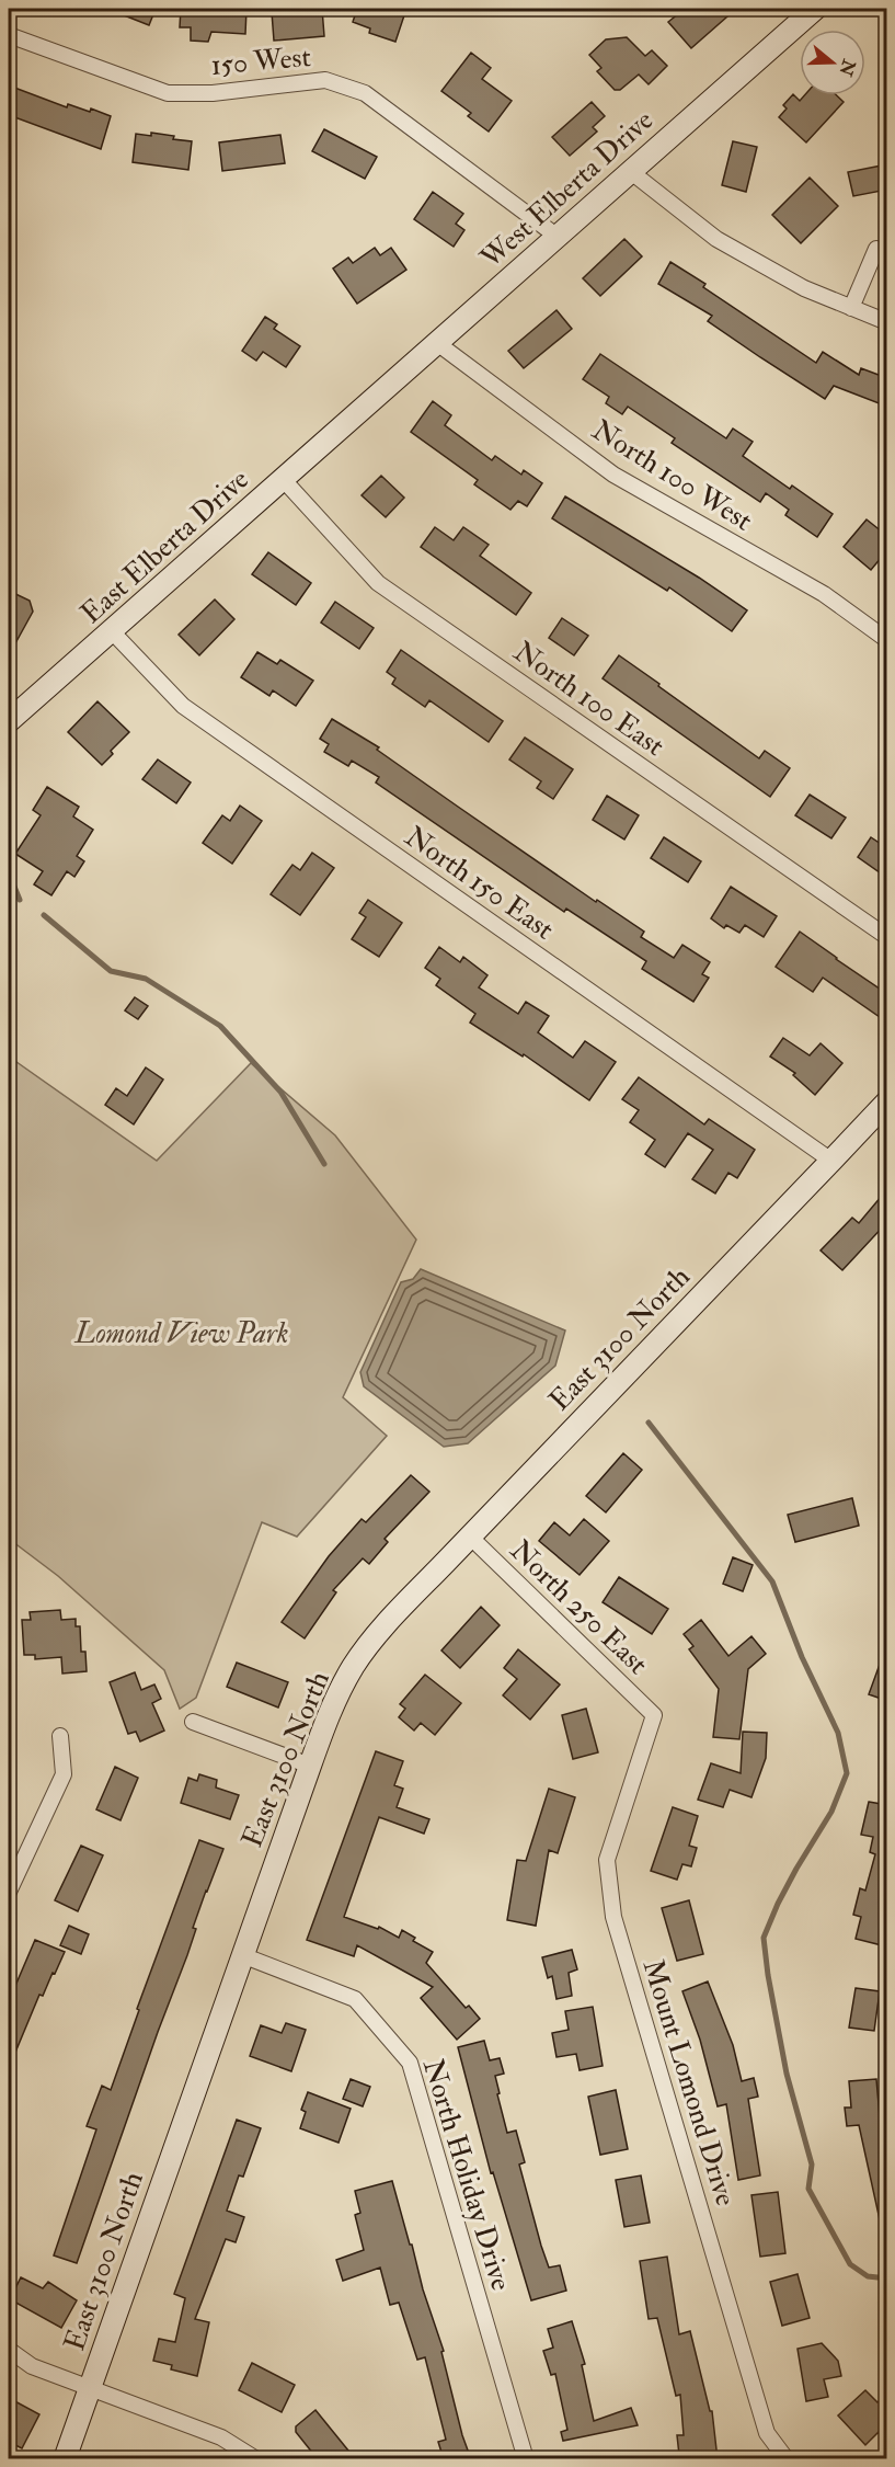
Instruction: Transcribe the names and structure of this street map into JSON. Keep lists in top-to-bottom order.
{
  "streets": {
    "street": [
      "150 West",
      "West Elberta Drive",
      "North 100 West",
      "East Elberta Drive",
      "North 100 East",
      "North 150 East",
      "East 3100 North",
      "North 250 East",
      "Mount Lomond Drive",
      "North Holiday Drive"
    ]
  },
  "crossings": [
    ["150 West", "West Elberta Drive"],
    ["West Elberta Drive", "North 100 West"],
    ["West Elberta Drive", "East Elberta Drive"],
    ["East Elberta Drive", "North 100 East"],
    ["East Elberta Drive", "North 150 East"],
    ["North 150 East", "East 3100 North"],
    ["East 3100 North", "North 250 East"],
    ["East 3100 North", "North Holiday Drive"],
    ["North 250 East", "Mount Lomond Drive"]
  ],
  "parks": ["Lomond View Park"],
  "north": "right"
}
